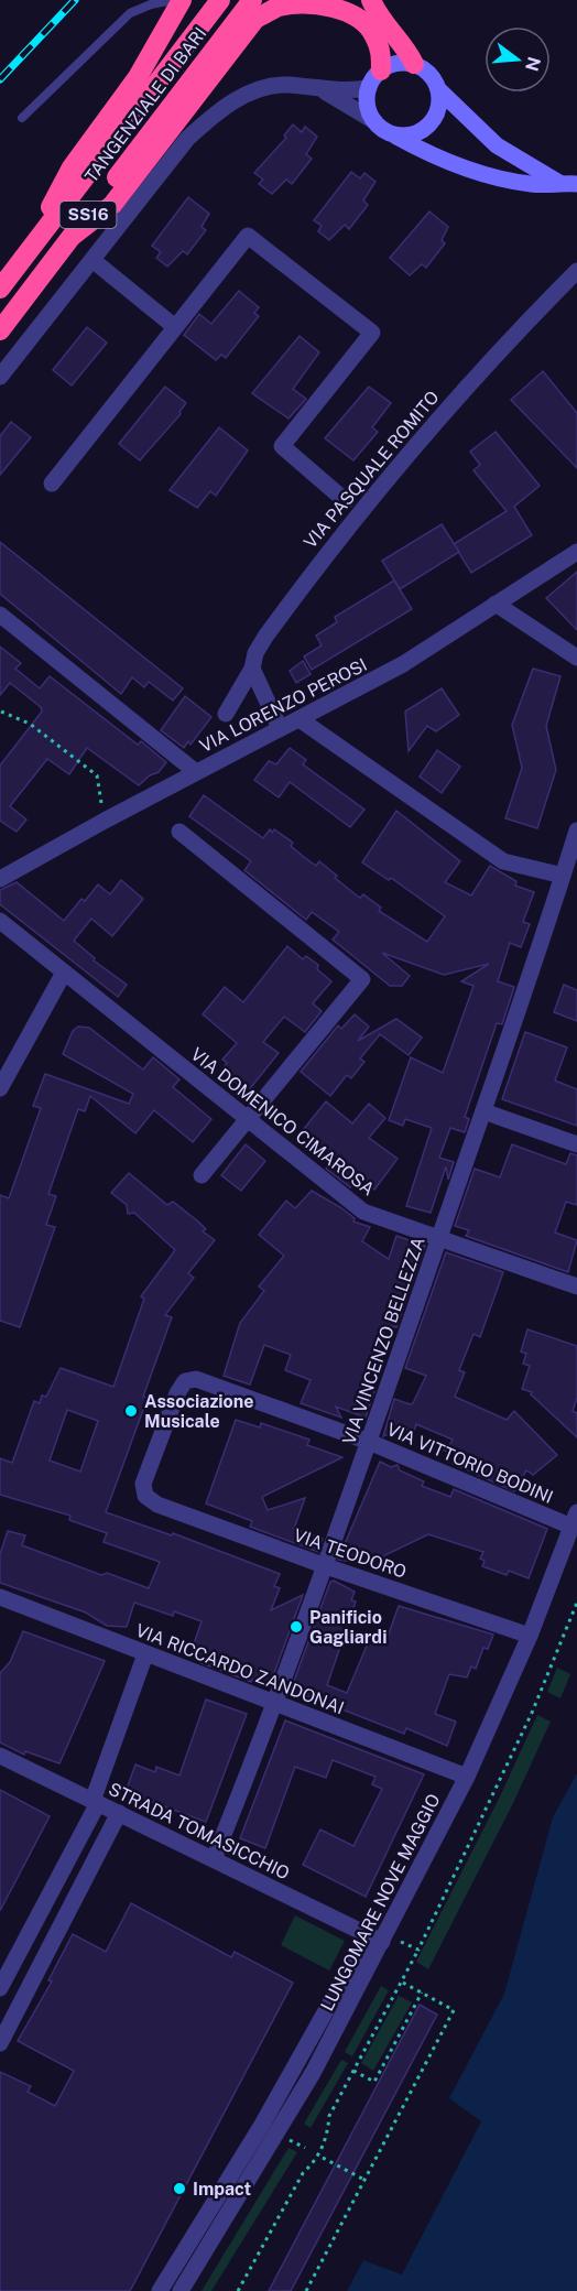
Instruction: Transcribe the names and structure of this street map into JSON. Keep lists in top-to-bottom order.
{
  "streets": {
    "highway": ["TANGENZIALE DI BARI", "SS16"],
    "street": [
      "VIA PASQUALE ROMITO",
      "VIA LORENZO PEROSI",
      "VIA DOMENICO CIMAROSA",
      "VIA VINCENZO BELLEZZA",
      "VIA VITTORIO BODINI",
      "VIA TEODORO",
      "VIA RICCARDO ZANDONAI",
      "STRADA TOMASICCHIO",
      "LUNGOMARE NOVE MAGGIO"
    ]
  },
  "crossings": [
    ["VIA DOMENICO CIMAROSA", "VIA VINCENZO BELLEZZA"],
    ["VIA VINCENZO BELLEZZA", "VIA VITTORIO BODINI"],
    ["VIA VINCENZO BELLEZZA", "VIA TEODORO"],
    ["VIA VINCENZO BELLEZZA", "VIA RICCARDO ZANDONAI"],
    ["VIA VINCENZO BELLEZZA", "STRADA TOMASICCHIO"],
    ["VIA VITTORIO BODINI", "VIA TEODORO"],
    ["VIA VITTORIO BODINI", "LUNGOMARE NOVE MAGGIO"],
    ["VIA TEODORO", "LUNGOMARE NOVE MAGGIO"],
    ["VIA RICCARDO ZANDONAI", "LUNGOMARE NOVE MAGGIO"],
    ["STRADA TOMASICCHIO", "LUNGOMARE NOVE MAGGIO"]
  ],
  "places": ["Associazione Musicale", "Panificio Gagliardi", "Impact"],
  "north": "right"
}
